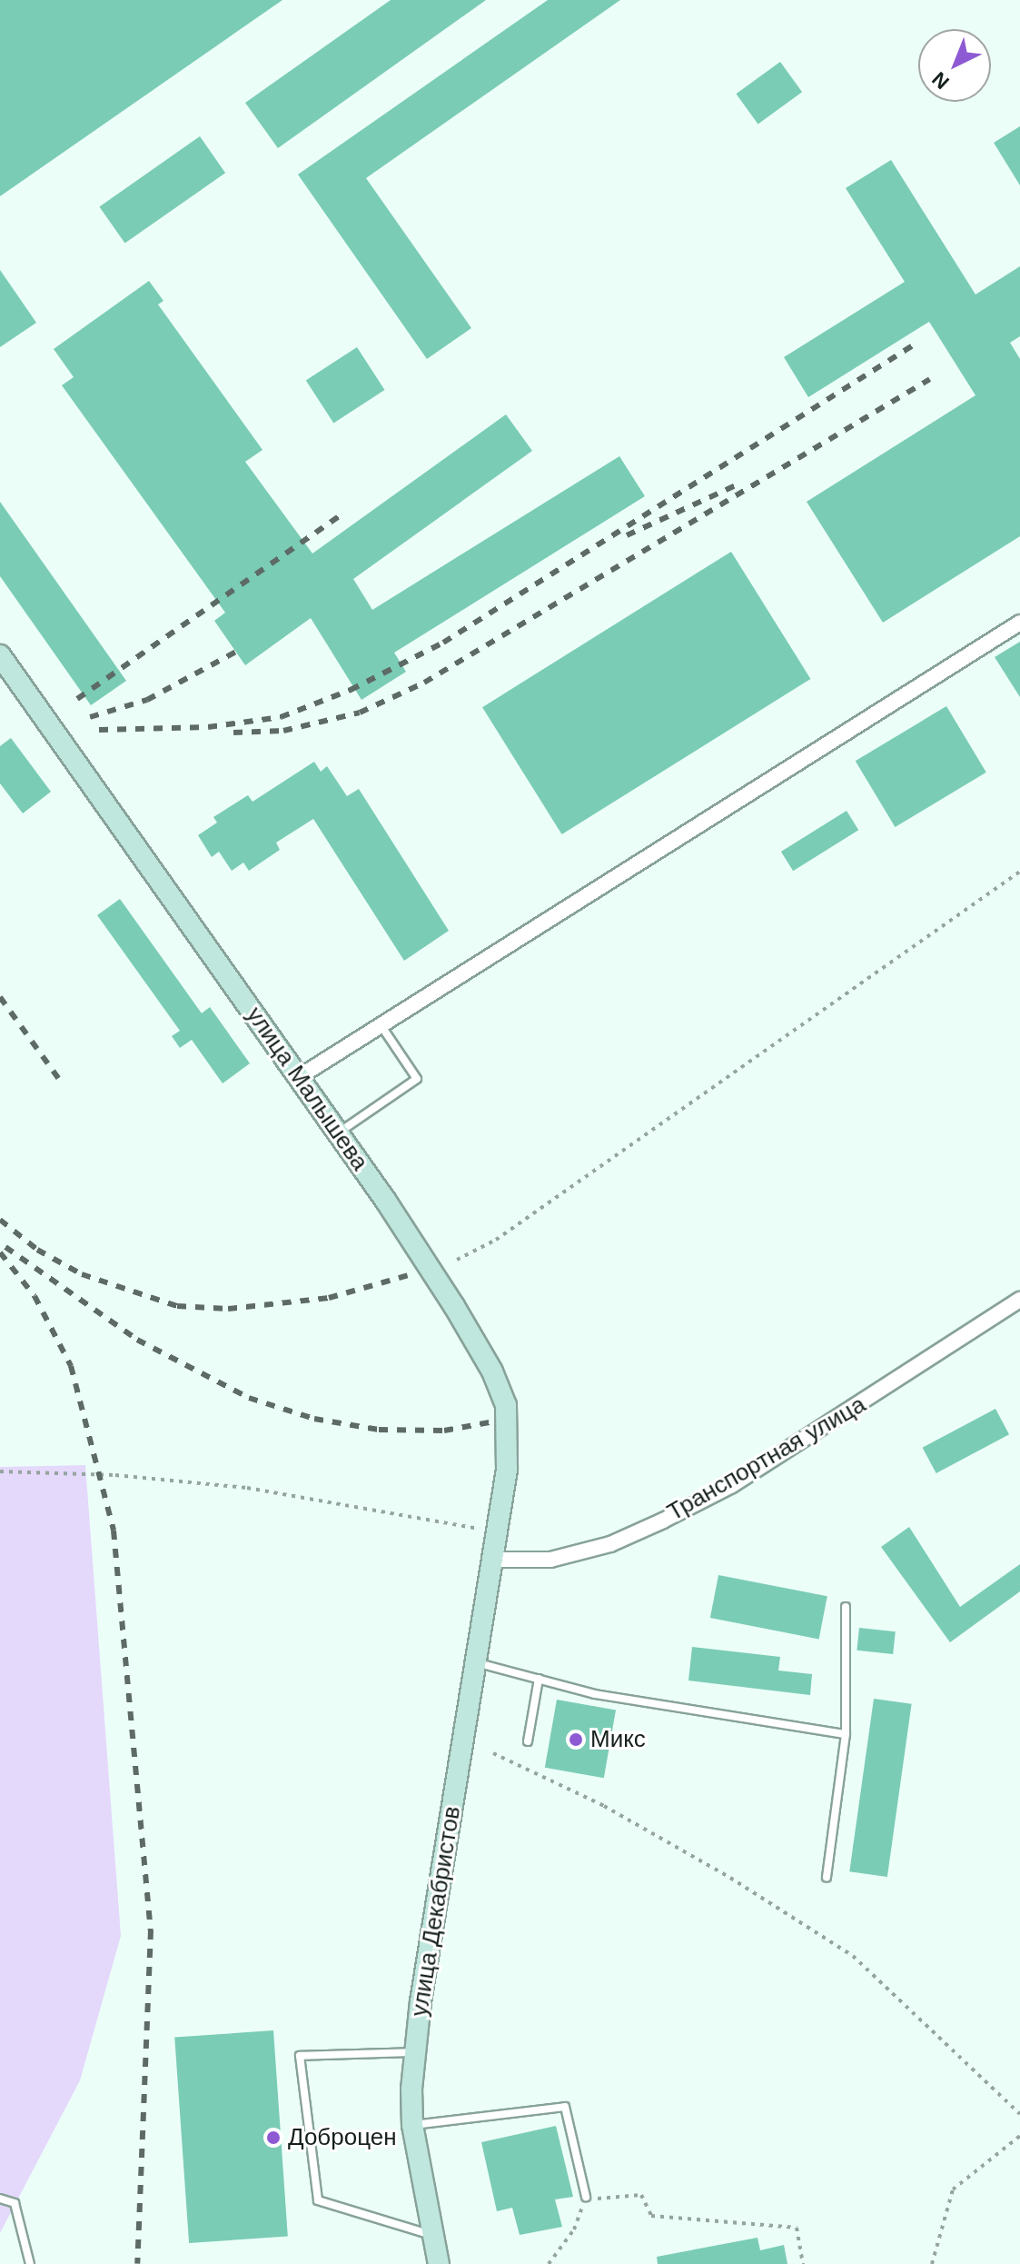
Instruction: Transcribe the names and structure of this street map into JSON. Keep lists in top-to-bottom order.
{
  "streets": {
    "main road": ["улица Малышева", "улица Декабристов"],
    "street": ["Транспортная улица"]
  },
  "crossings": [
    ["улица Малышева", "Транспортная улица"],
    ["улица Малышева", "улица Декабристов"],
    ["Транспортная улица", "улица Декабристов"]
  ],
  "places": ["Микс", "Доброцен"],
  "north": "bottom left"
}
